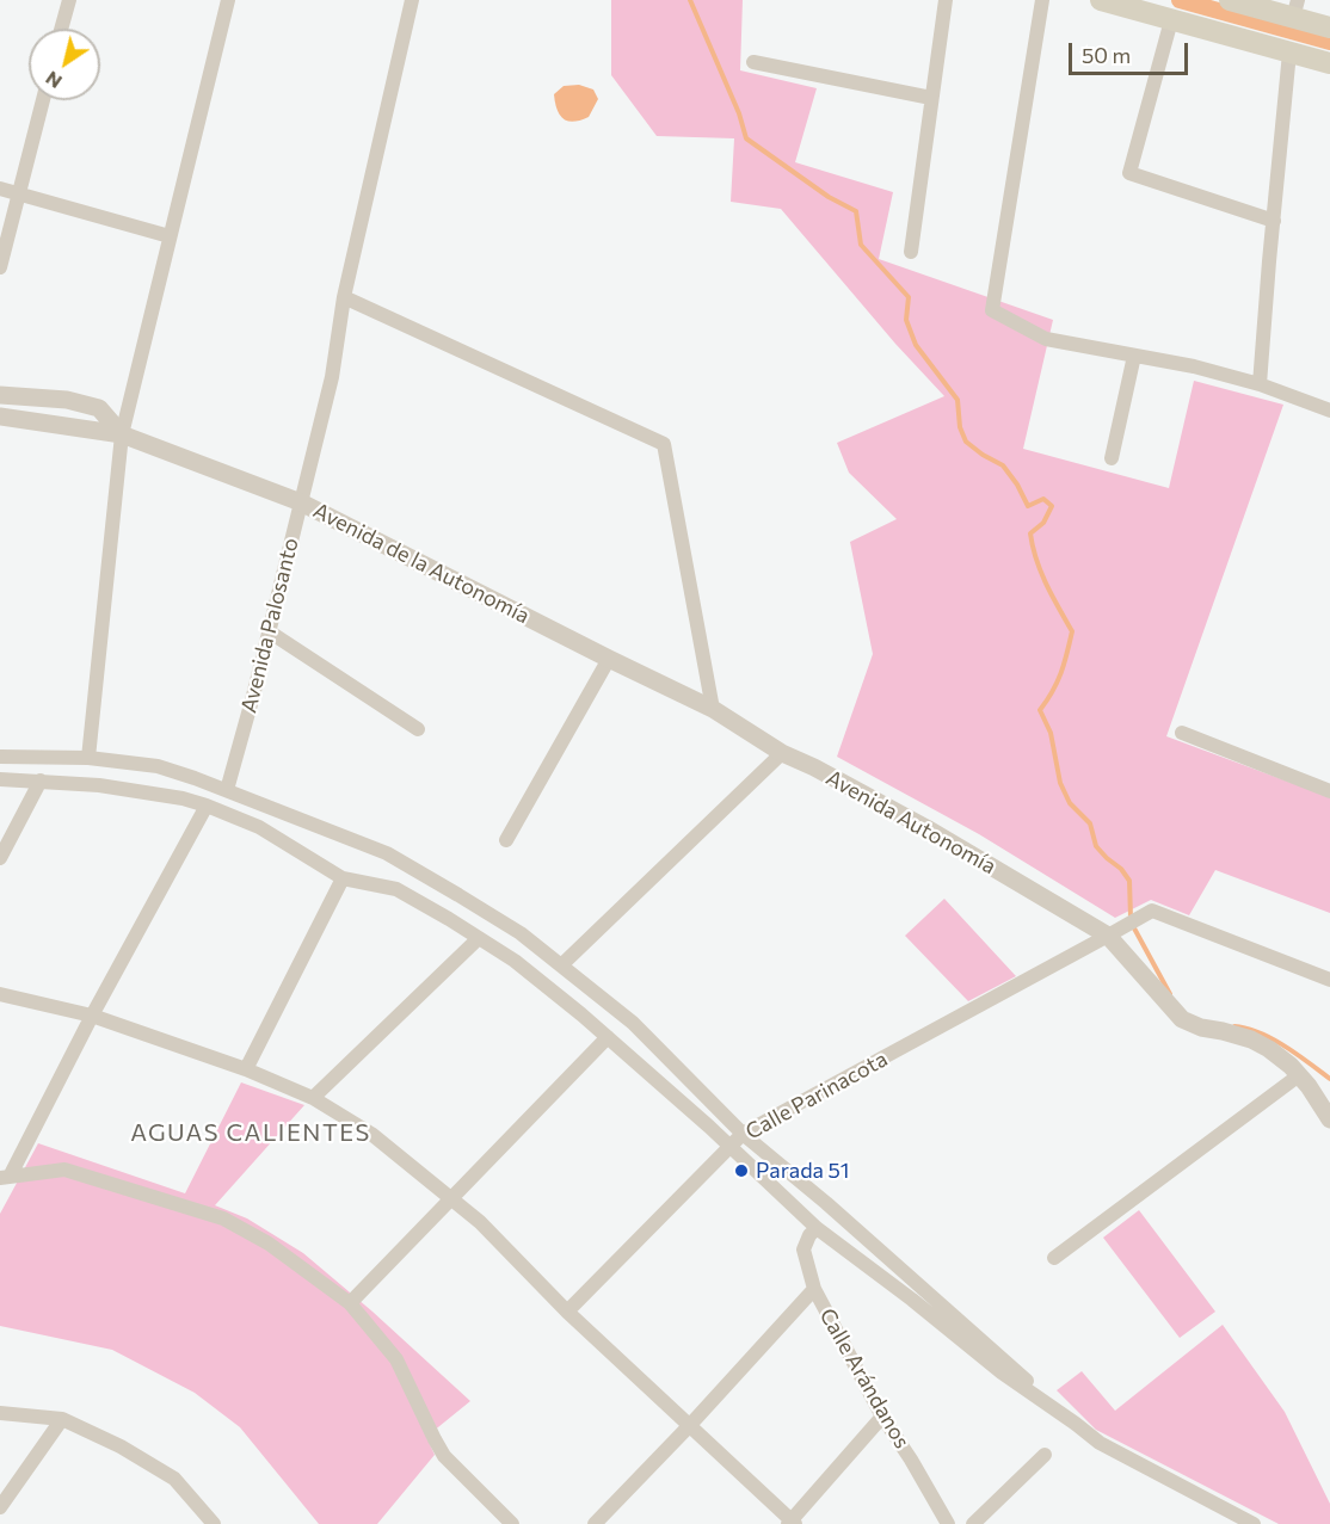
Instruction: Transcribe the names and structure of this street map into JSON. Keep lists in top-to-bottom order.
{
  "streets": {
    "street": [
      "Avenida de la Autonomía",
      "Avenida Palosanto",
      "Avenida Autonomía",
      "Calle Parinacota",
      "Calle Arándanos"
    ]
  },
  "crossings": [
    ["Avenida de la Autonomía", "Avenida Palosanto"],
    ["Avenida de la Autonomía", "Avenida Autonomía"],
    ["Avenida Autonomía", "Calle Parinacota"]
  ],
  "districts": ["AGUAS CALIENTES"],
  "places": ["Parada 51"],
  "scale_bar": "50 m",
  "north": "bottom left"
}
